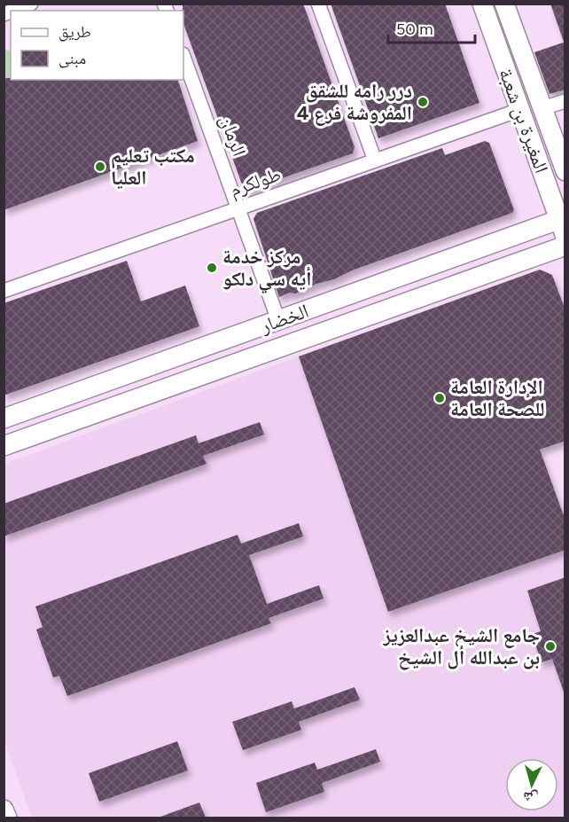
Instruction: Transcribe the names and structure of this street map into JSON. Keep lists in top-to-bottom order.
{
  "streets": {
    "street": [
      "المغيرة بن شعبة",
      "الرمان",
      "طولكرم",
      "الخضار"
    ]
  },
  "crossings": [
    ["المغيرة بن شعبة", "طولكرم"],
    ["المغيرة بن شعبة", "الخضار"],
    ["الرمان", "طولكرم"],
    ["الرمان", "الخضار"]
  ],
  "places": [
    "درر رامه للشقق المفروشة فرع 4",
    "مكتب تعليم العليا",
    "مركز خدمة أيه سي دلكو",
    "الإدارة العامة للصحة العامة",
    "جامع الشيخ عبدالعزيز بن عبدالله أل الشيخ"
  ],
  "legend": ["طريق", "مبنى"],
  "scale_bar": "50 m",
  "north": "bottom"
}
